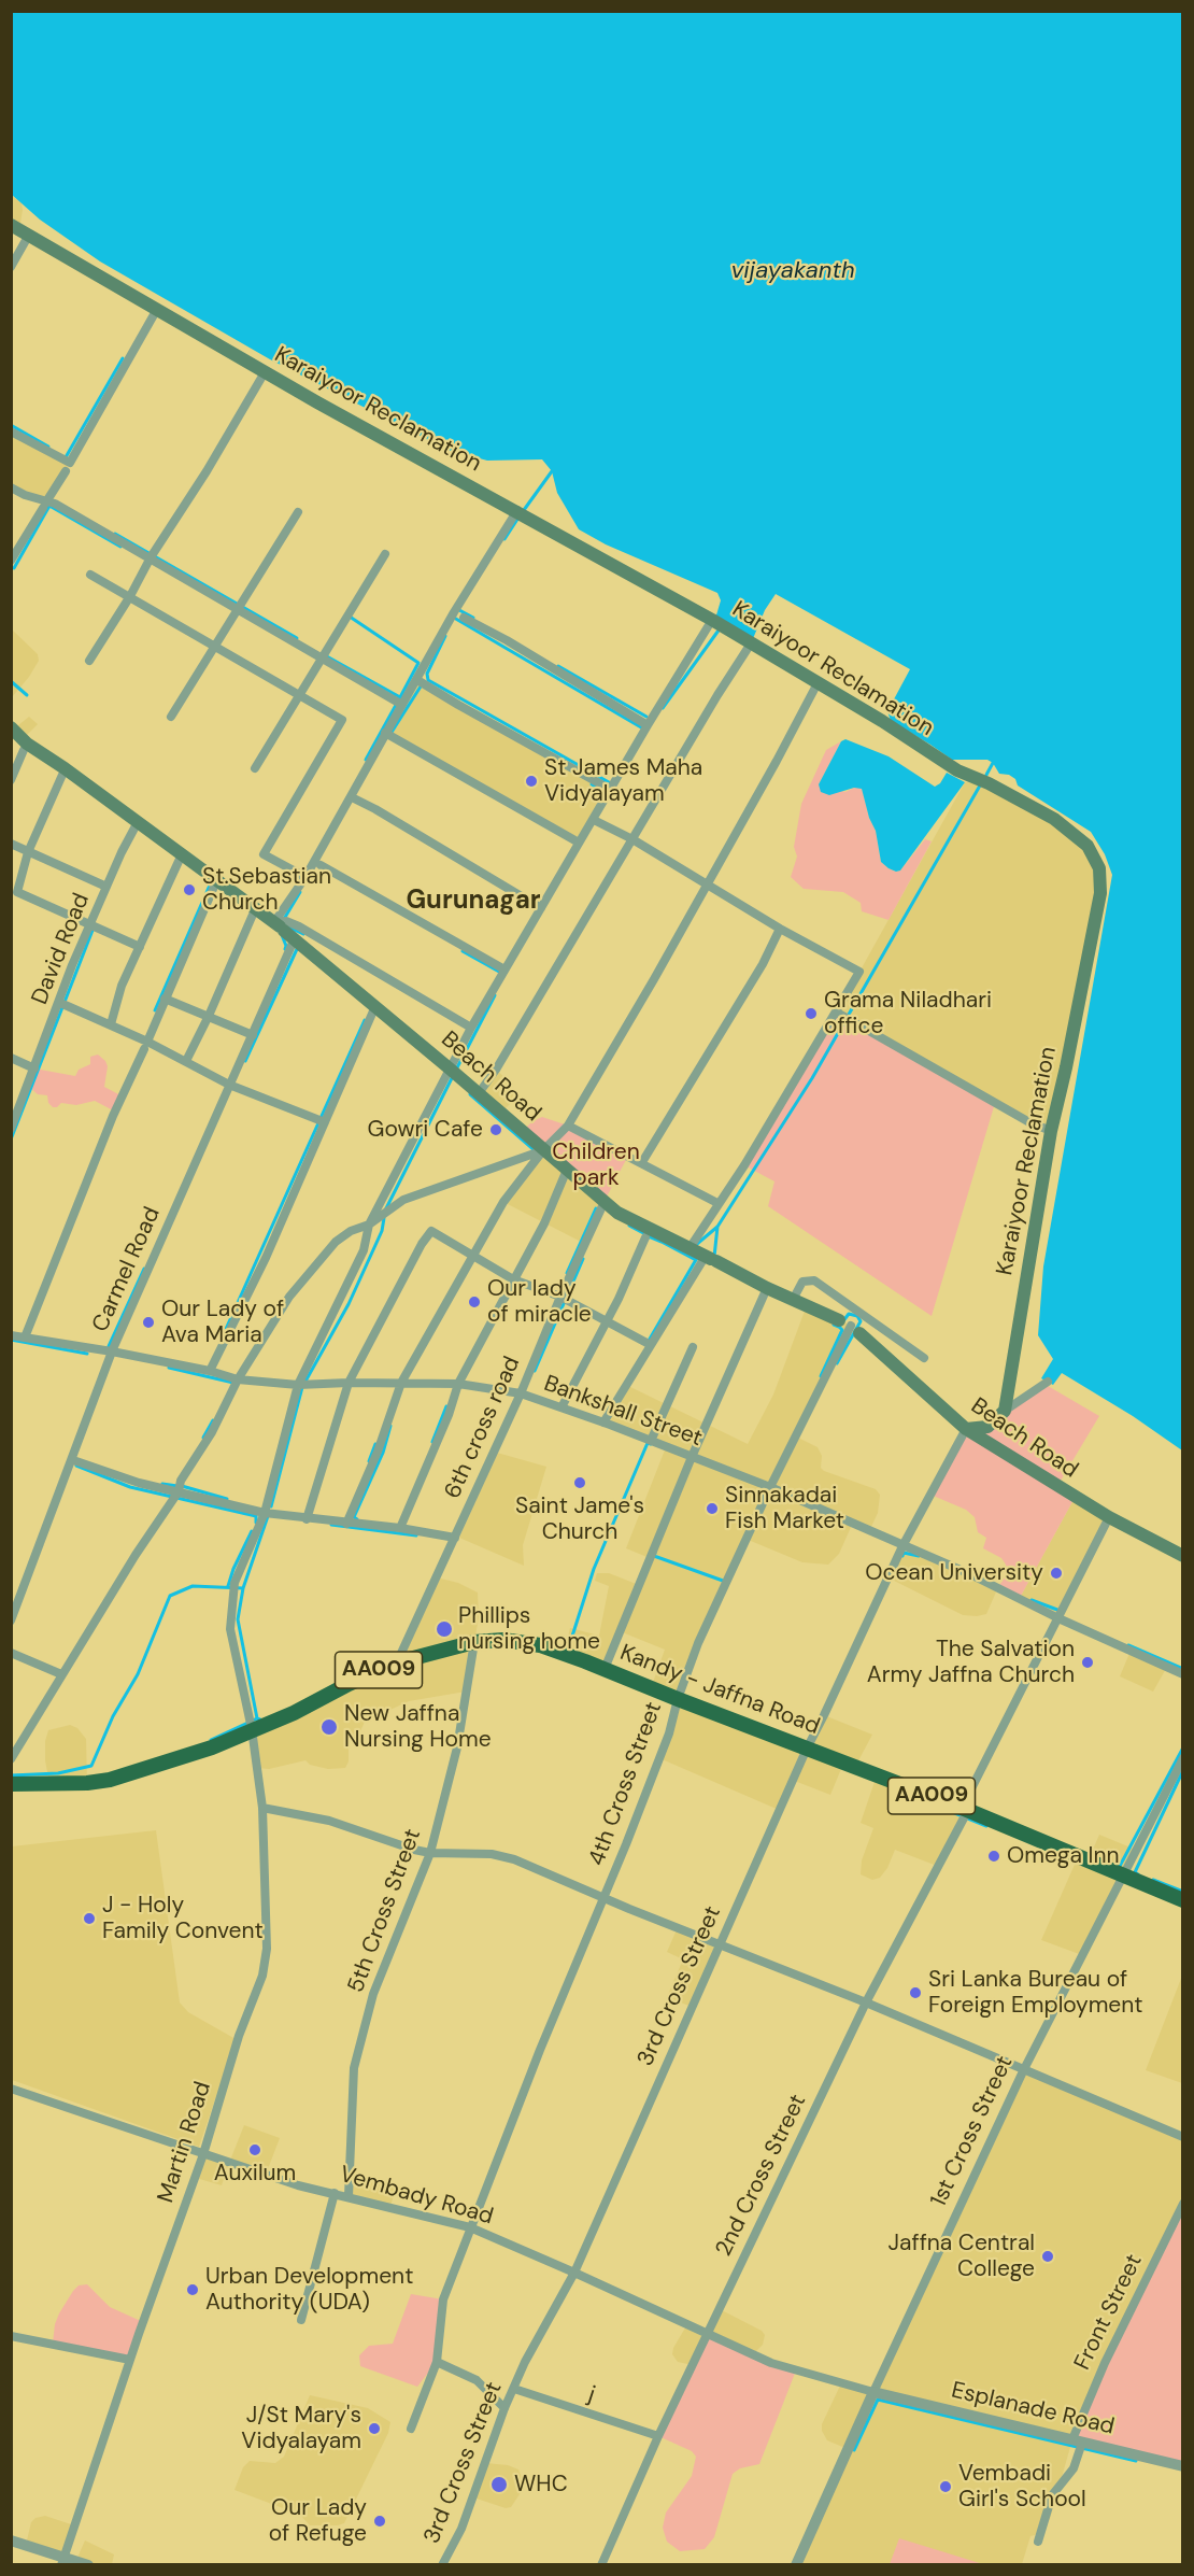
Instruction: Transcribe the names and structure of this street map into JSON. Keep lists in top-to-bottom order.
{
  "streets": {
    "highway": ["AA009", "Kandy - Jaffna Road"],
    "main road": ["Karaiyoor Reclamation", "Beach Road"],
    "street": [
      "David Road",
      "Carmel Road",
      "Bankshall Street",
      "6th cross road",
      "4th Cross Street",
      "5th Cross Street",
      "3rd Cross Street",
      "1st Cross Street",
      "Martin Road",
      "2nd Cross Street",
      "Vembady Road",
      "Front Street",
      "j",
      "Esplanade Road"
    ]
  },
  "crossings": [
    ["Karaiyoor Reclamation", "Carmel Road"],
    ["Karaiyoor Reclamation", "Martin Road"],
    ["David Road", "Beach Road"],
    ["Beach Road", "Carmel Road"],
    ["Beach Road", "4th Cross Street"],
    ["Beach Road", "3rd Cross Street"],
    ["Beach Road", "Martin Road"],
    ["Beach Road", "2nd Cross Street"],
    ["Carmel Road", "Bankshall Street"],
    ["Bankshall Street", "6th cross road"],
    ["Bankshall Street", "4th Cross Street"],
    ["Bankshall Street", "3rd Cross Street"],
    ["Bankshall Street", "Martin Road"],
    ["Bankshall Street", "2nd Cross Street"],
    ["6th cross road", "Kandy - Jaffna Road"],
    ["Kandy - Jaffna Road", "4th Cross Street"],
    ["Kandy - Jaffna Road", "5th Cross Street"],
    ["Kandy - Jaffna Road", "3rd Cross Street"],
    ["Kandy - Jaffna Road", "1st Cross Street"],
    ["Kandy - Jaffna Road", "Martin Road"],
    ["Kandy - Jaffna Road", "2nd Cross Street"],
    ["4th Cross Street", "Vembady Road"],
    ["5th Cross Street", "Vembady Road"],
    ["3rd Cross Street", "Vembady Road"],
    ["3rd Cross Street", "j"],
    ["1st Cross Street", "Vembady Road"],
    ["1st Cross Street", "Esplanade Road"],
    ["Martin Road", "Vembady Road"],
    ["2nd Cross Street", "Vembady Road"],
    ["2nd Cross Street", "j"],
    ["Vembady Road", "Esplanade Road"],
    ["Front Street", "Esplanade Road"]
  ],
  "districts": ["Gurunagar"],
  "water": ["vijayakanth"],
  "parks": ["Children park"],
  "places": [
    "St James Maha Vidyalayam",
    "St.Sebastian Church",
    "Grama Niladhari office",
    "Gowri Cafe",
    "Our lady of miracle",
    "Our Lady of Ava Maria",
    "Saint Jame's Church",
    "Sinnakadai Fish Market",
    "Ocean University",
    "Phillips nursing home",
    "The Salvation Army Jaffna Church",
    "New Jaffna Nursing Home",
    "Omega Inn",
    "J - Holy Family Convent",
    "Sri Lanka Bureau of Foreign Employment",
    "Auxilum",
    "Jaffna Central College",
    "Urban Development Authority (UDA)",
    "J/St Mary's Vidyalayam",
    "WHC",
    "Vembadi Girl's School",
    "Our Lady of Refuge"
  ]
}
